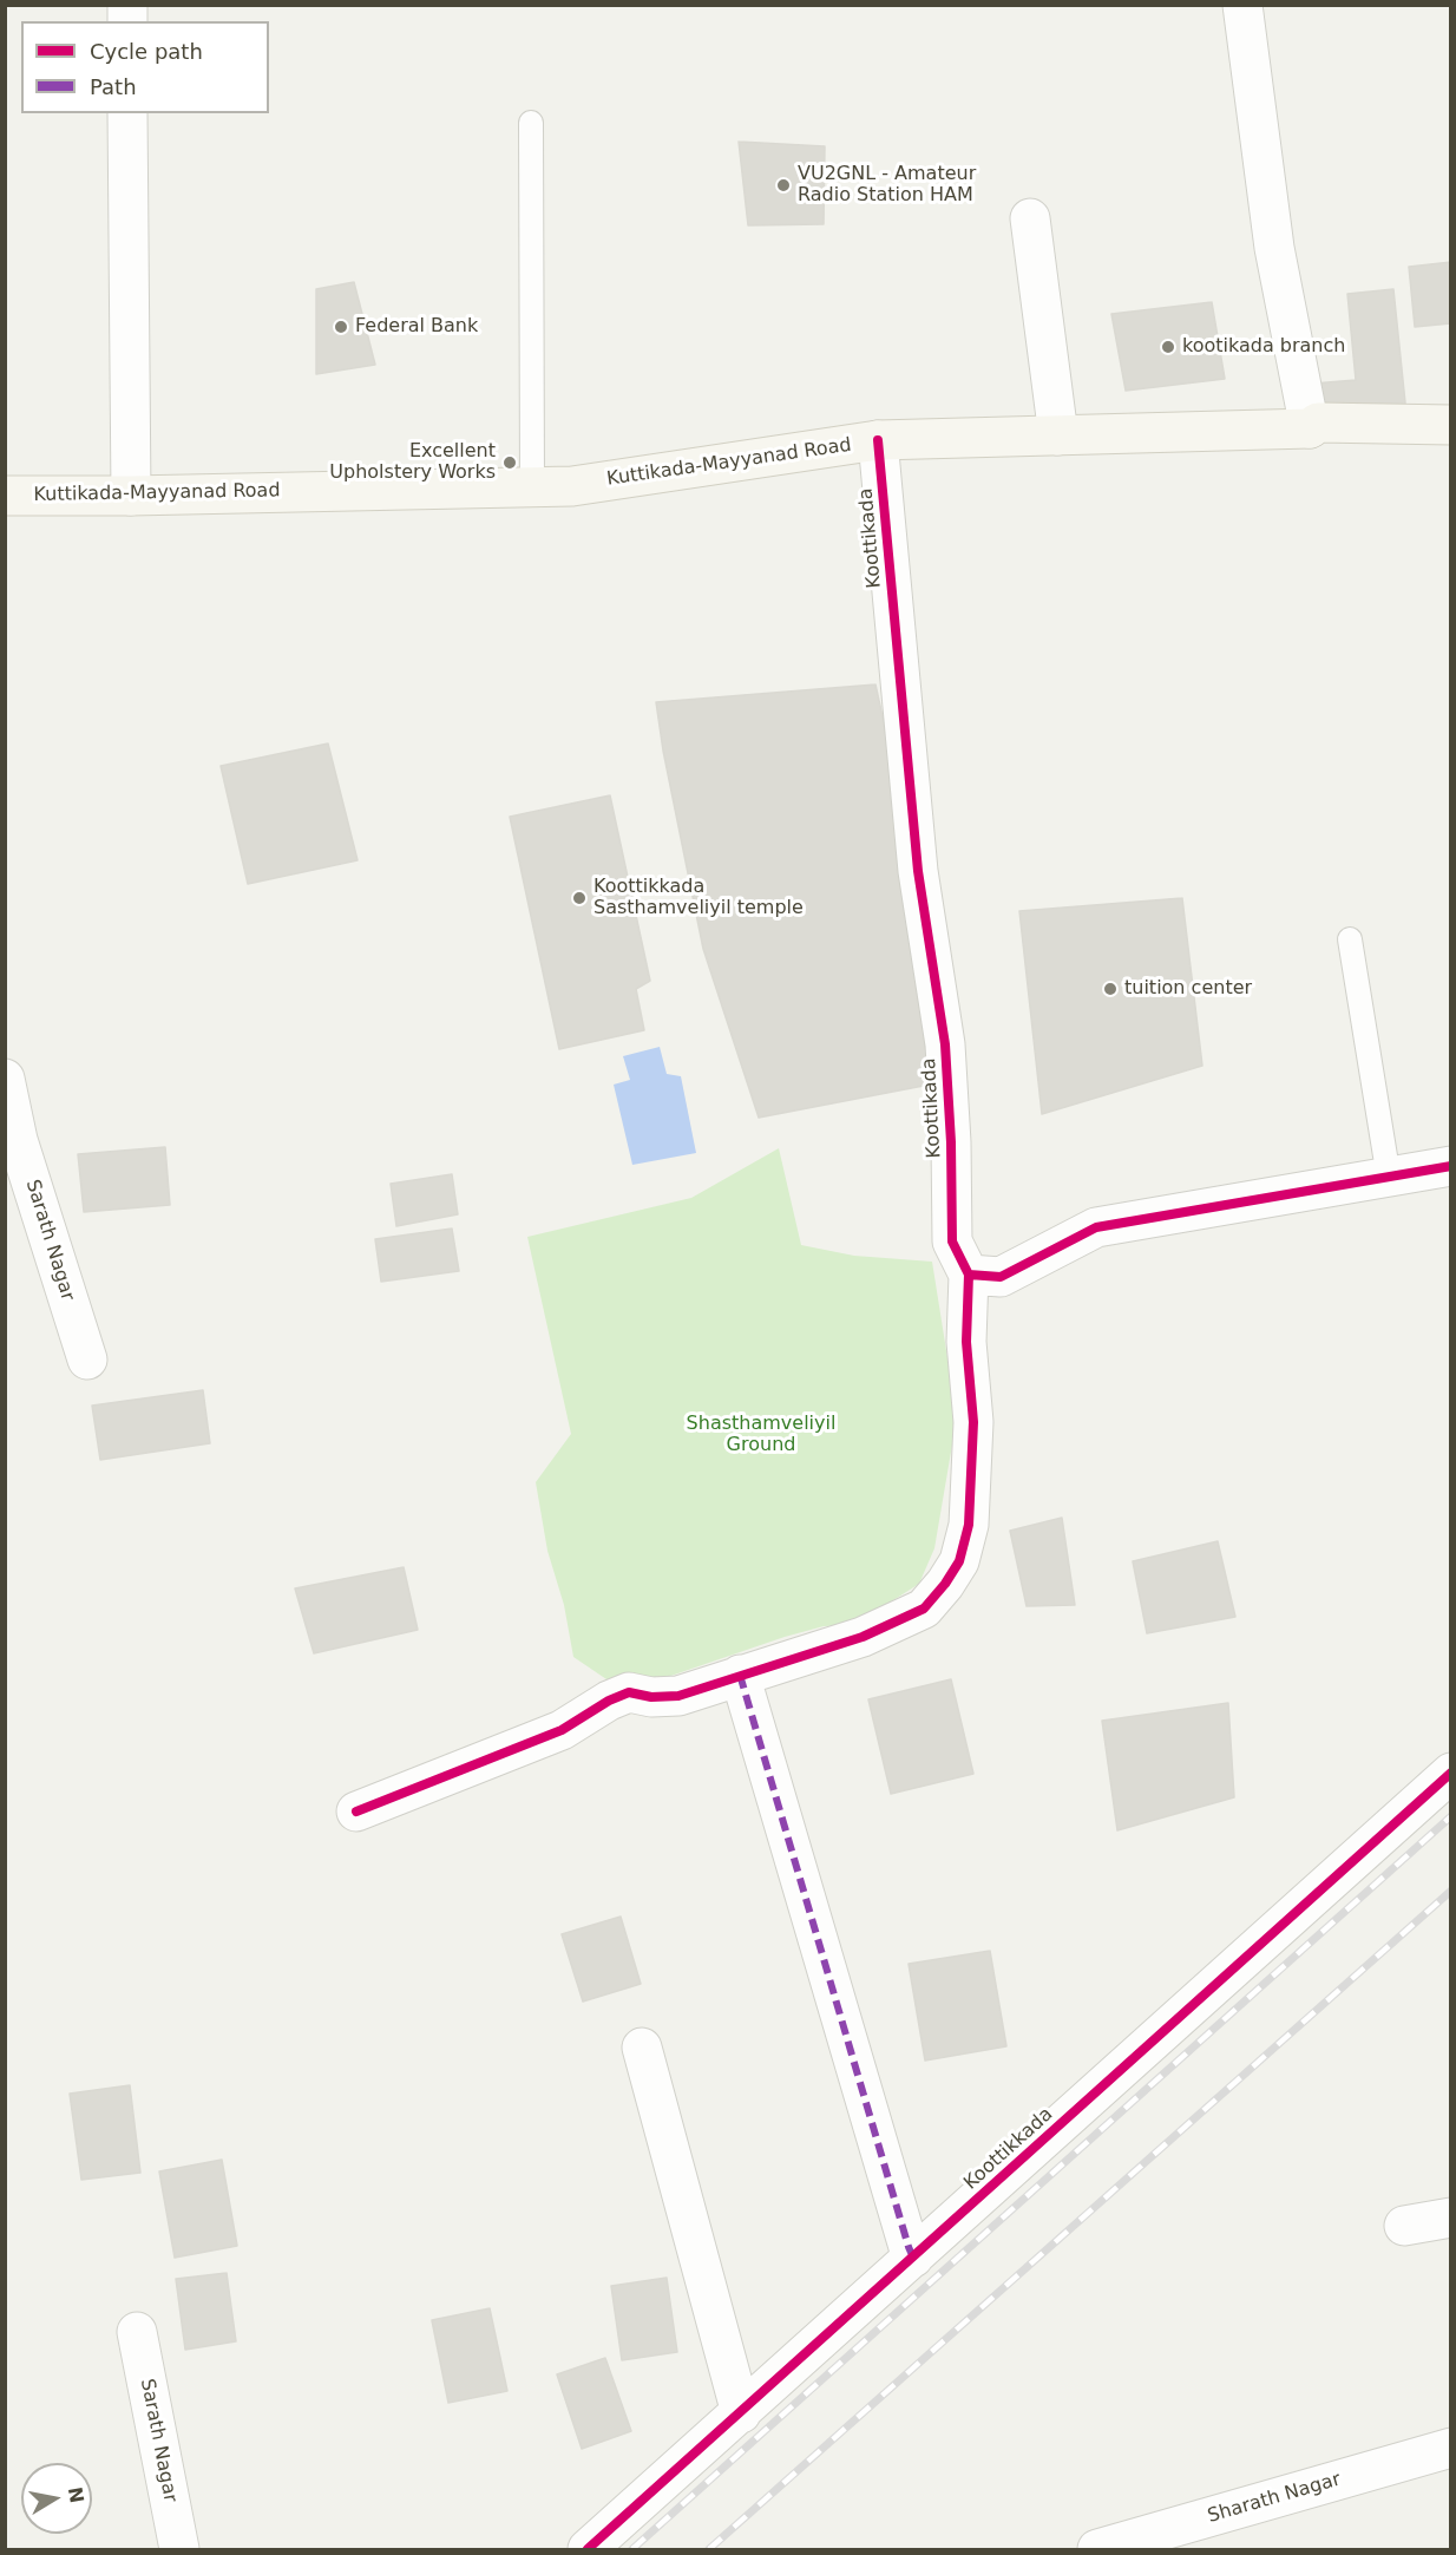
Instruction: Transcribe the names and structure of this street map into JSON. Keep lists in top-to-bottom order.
{
  "streets": {
    "main road": ["Kuttikada-Mayyanad Road"],
    "street": [
      "Koottikada",
      "Sarath Nagar",
      "Koottikkada",
      "Sharath Nagar"
    ]
  },
  "crossings": [
    ["Kuttikada-Mayyanad Road", "Koottikada"]
  ],
  "parks": ["Shasthamveliyil Ground"],
  "places": [
    "VU2GNL - Amateur Radio Station HAM",
    "Federal Bank",
    "kootikada branch",
    "Excellent Upholstery Works",
    "Koottikkada Sasthamveliyil temple",
    "tuition center"
  ],
  "legend": ["Cycle path", "Path"],
  "north": "right"
}
